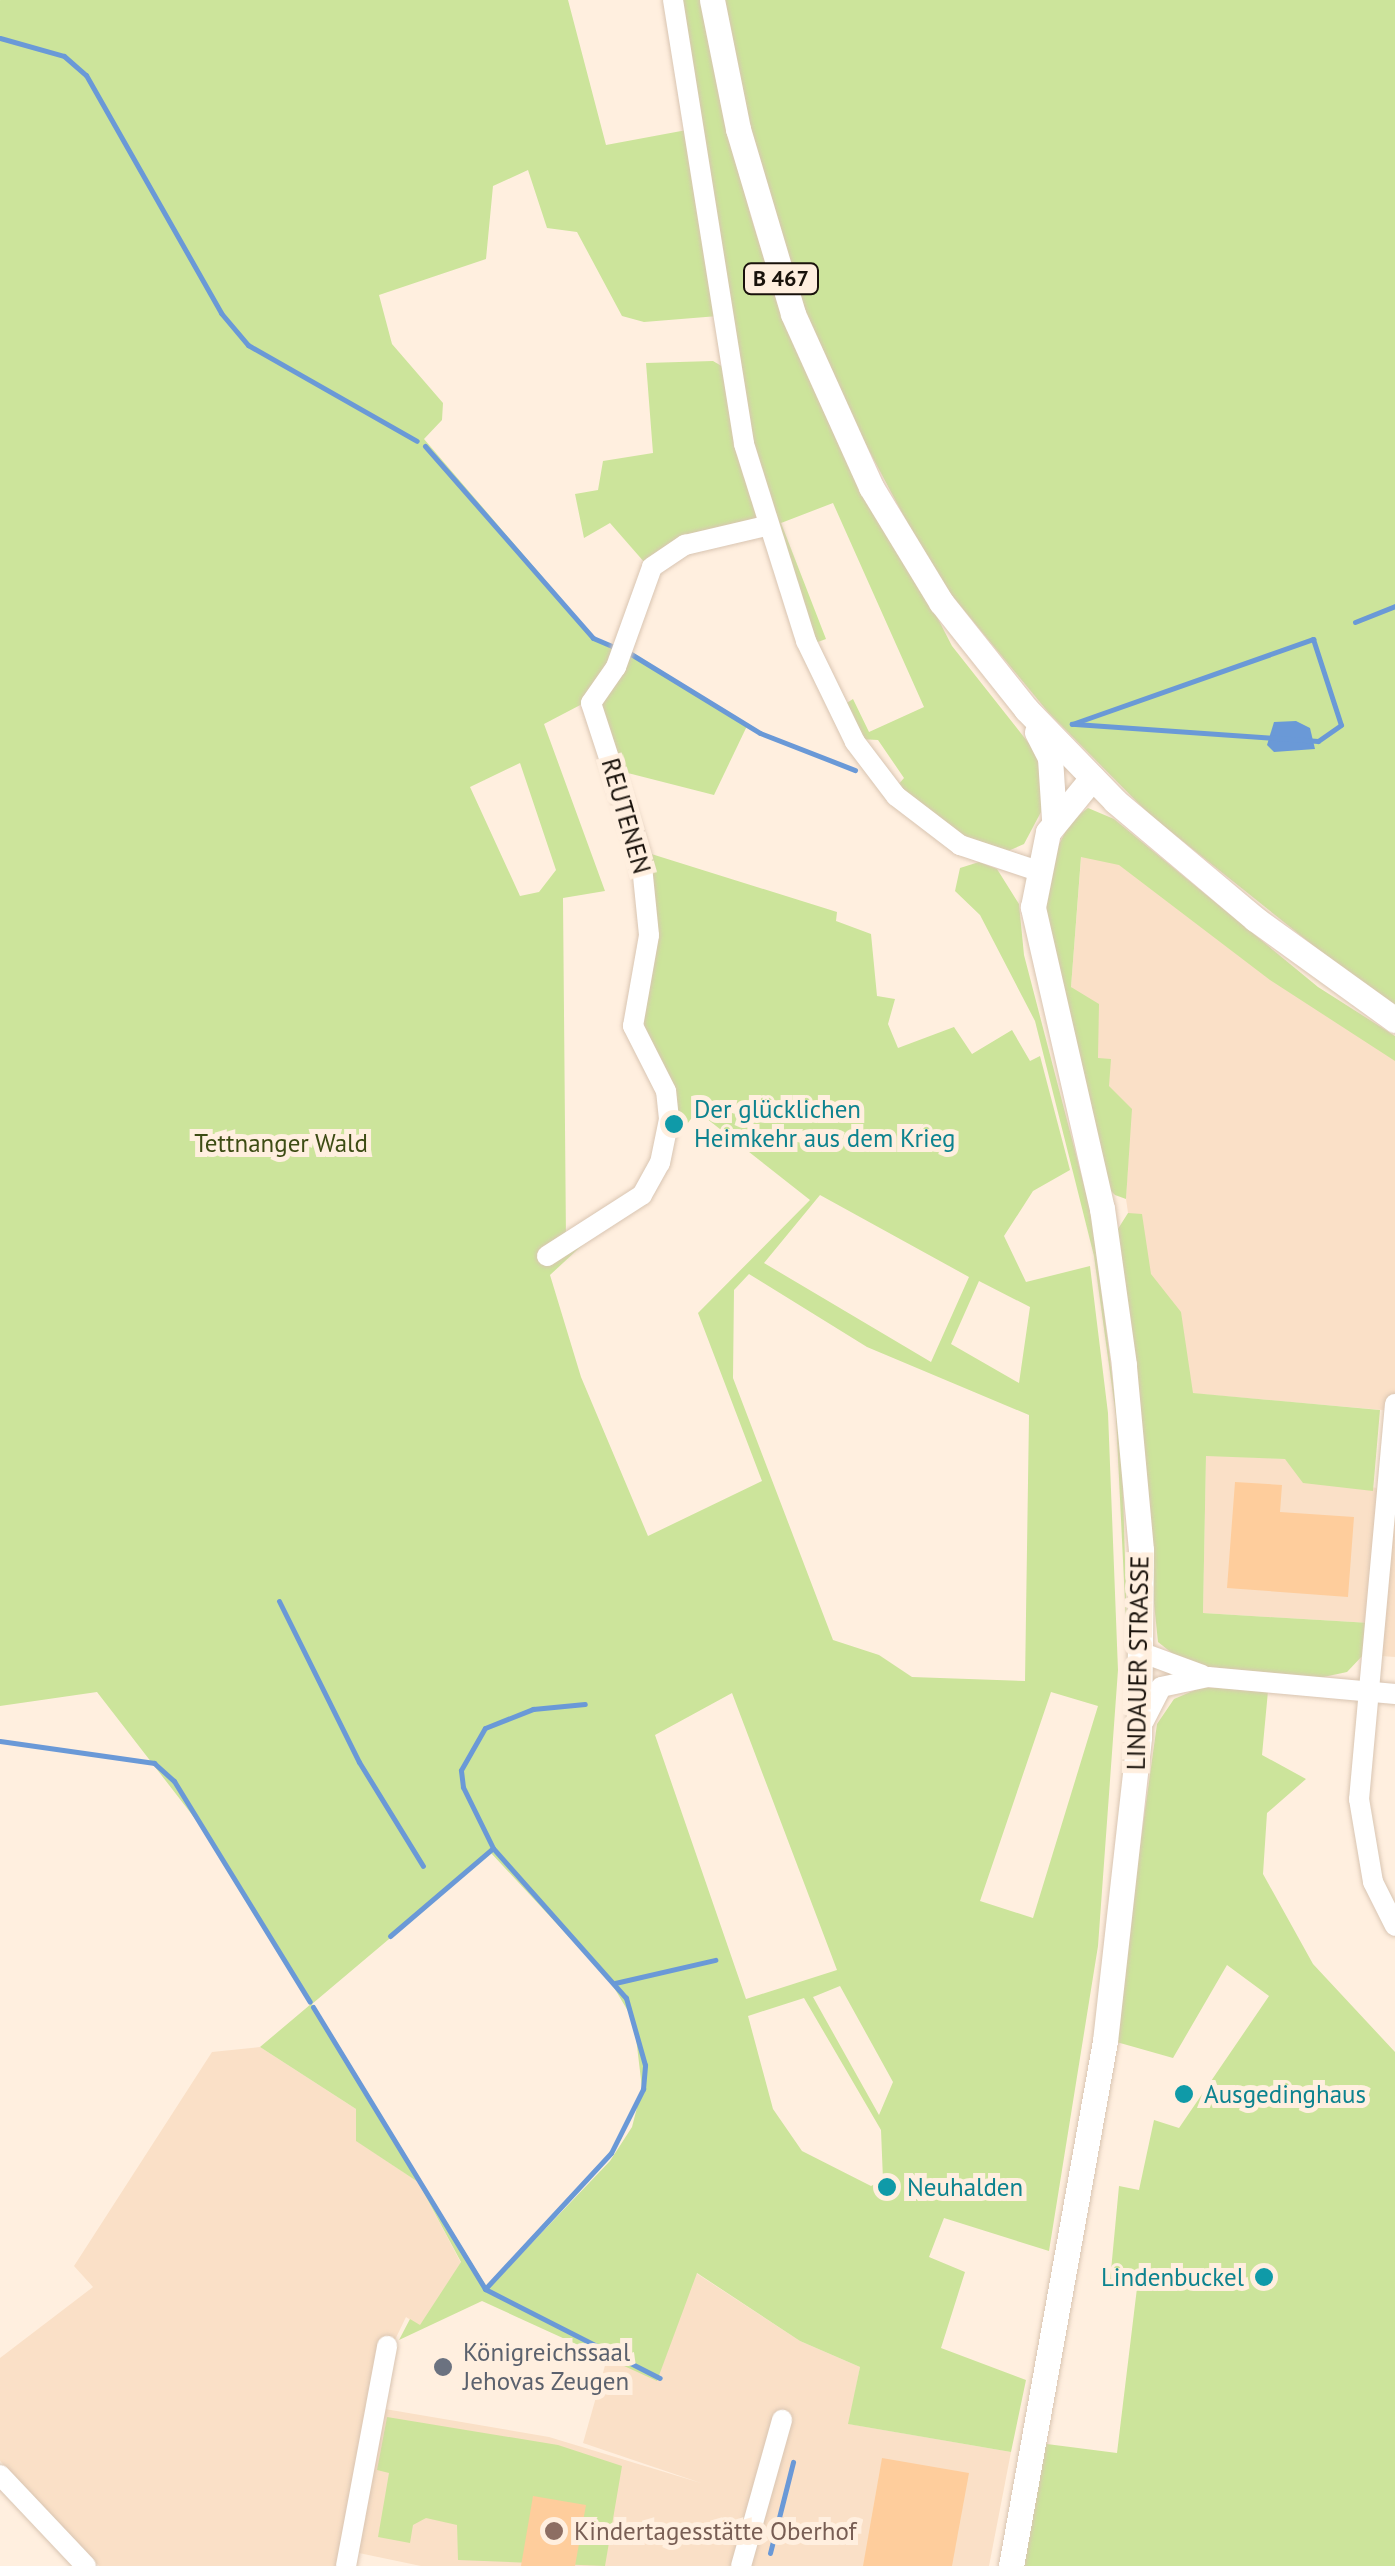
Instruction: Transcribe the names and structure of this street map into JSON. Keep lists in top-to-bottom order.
{
  "streets": {
    "main road": ["B 467", "LINDAUER STRASSE"],
    "street": ["REUTENEN"]
  },
  "crossings": [
    ["B 467", "LINDAUER STRASSE"]
  ],
  "parks": ["Tettnanger Wald"],
  "places": [
    "Der glücklichen Heimkehr aus dem Krieg",
    "Ausgedinghaus",
    "Neuhalden",
    "Lindenbuckel",
    "Königreichssaal Jehovas Zeugen",
    "Kindertagesstätte Oberhof"
  ]
}
